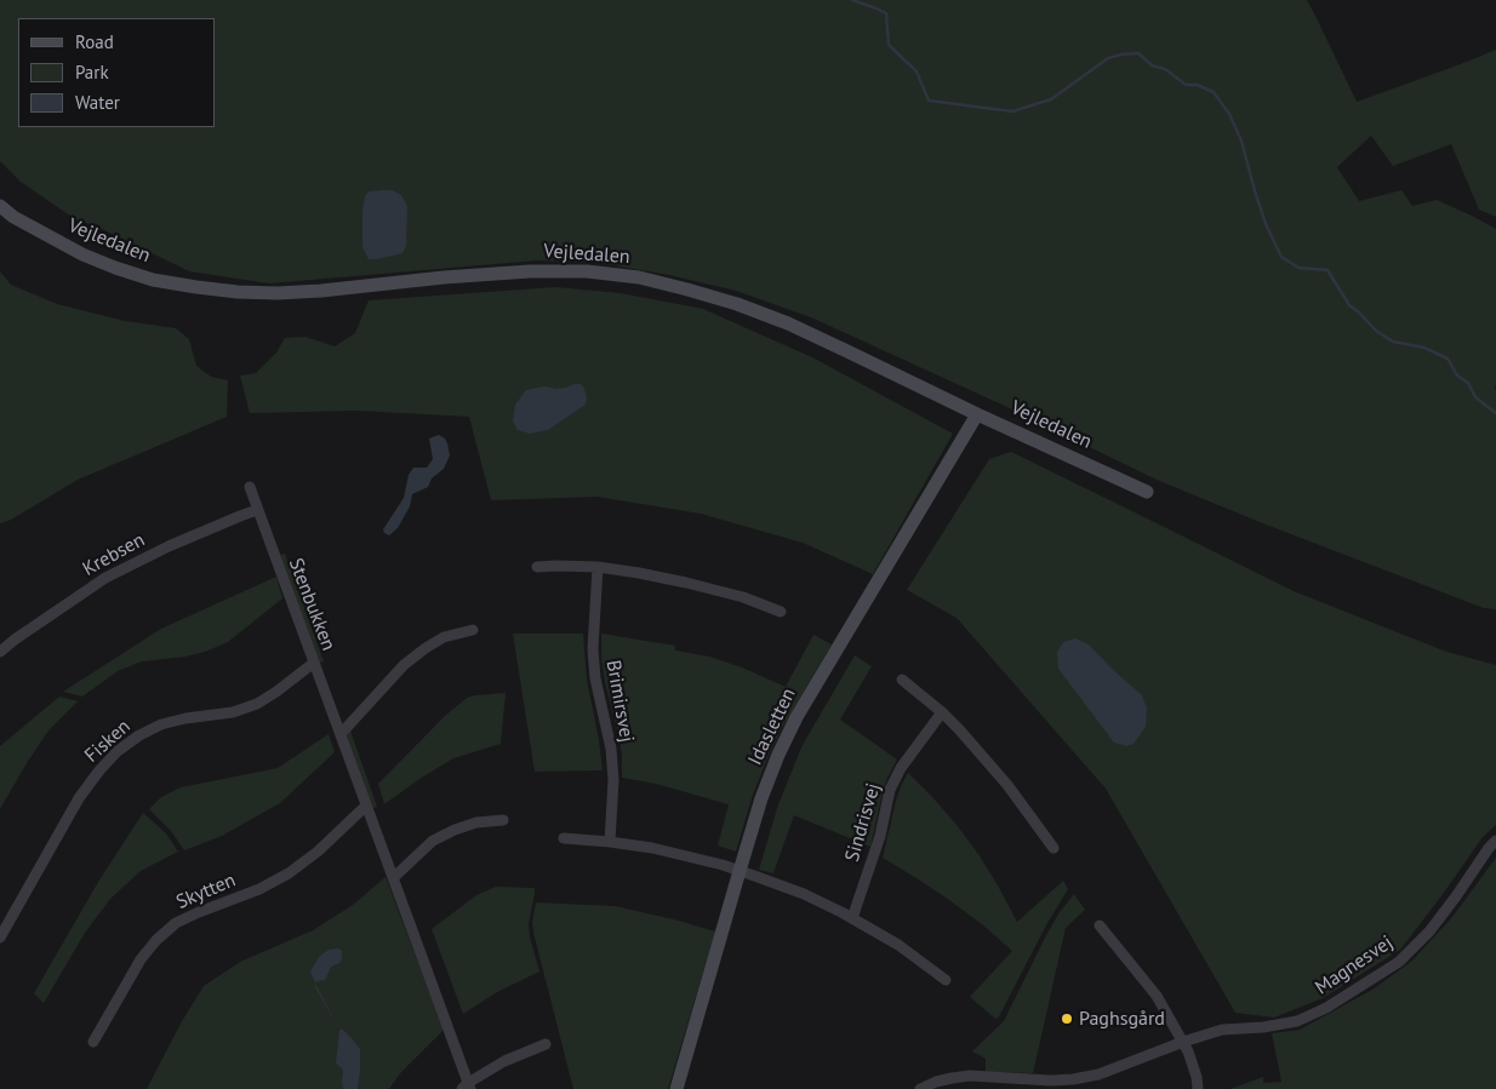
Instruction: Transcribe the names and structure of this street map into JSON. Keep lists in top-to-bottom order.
{
  "streets": {
    "street": [
      "Vejledalen",
      "Krebsen",
      "Stenbukken",
      "Brimirsvej",
      "Idasletten",
      "Fisken",
      "Sindrisvej",
      "Skytten",
      "Magnesvej"
    ]
  },
  "crossings": [
    ["Vejledalen", "Idasletten"],
    ["Krebsen", "Stenbukken"],
    ["Stenbukken", "Fisken"],
    ["Stenbukken", "Skytten"]
  ],
  "places": ["Paghsgård"],
  "legend": ["Road", "Park", "Water"]
}
